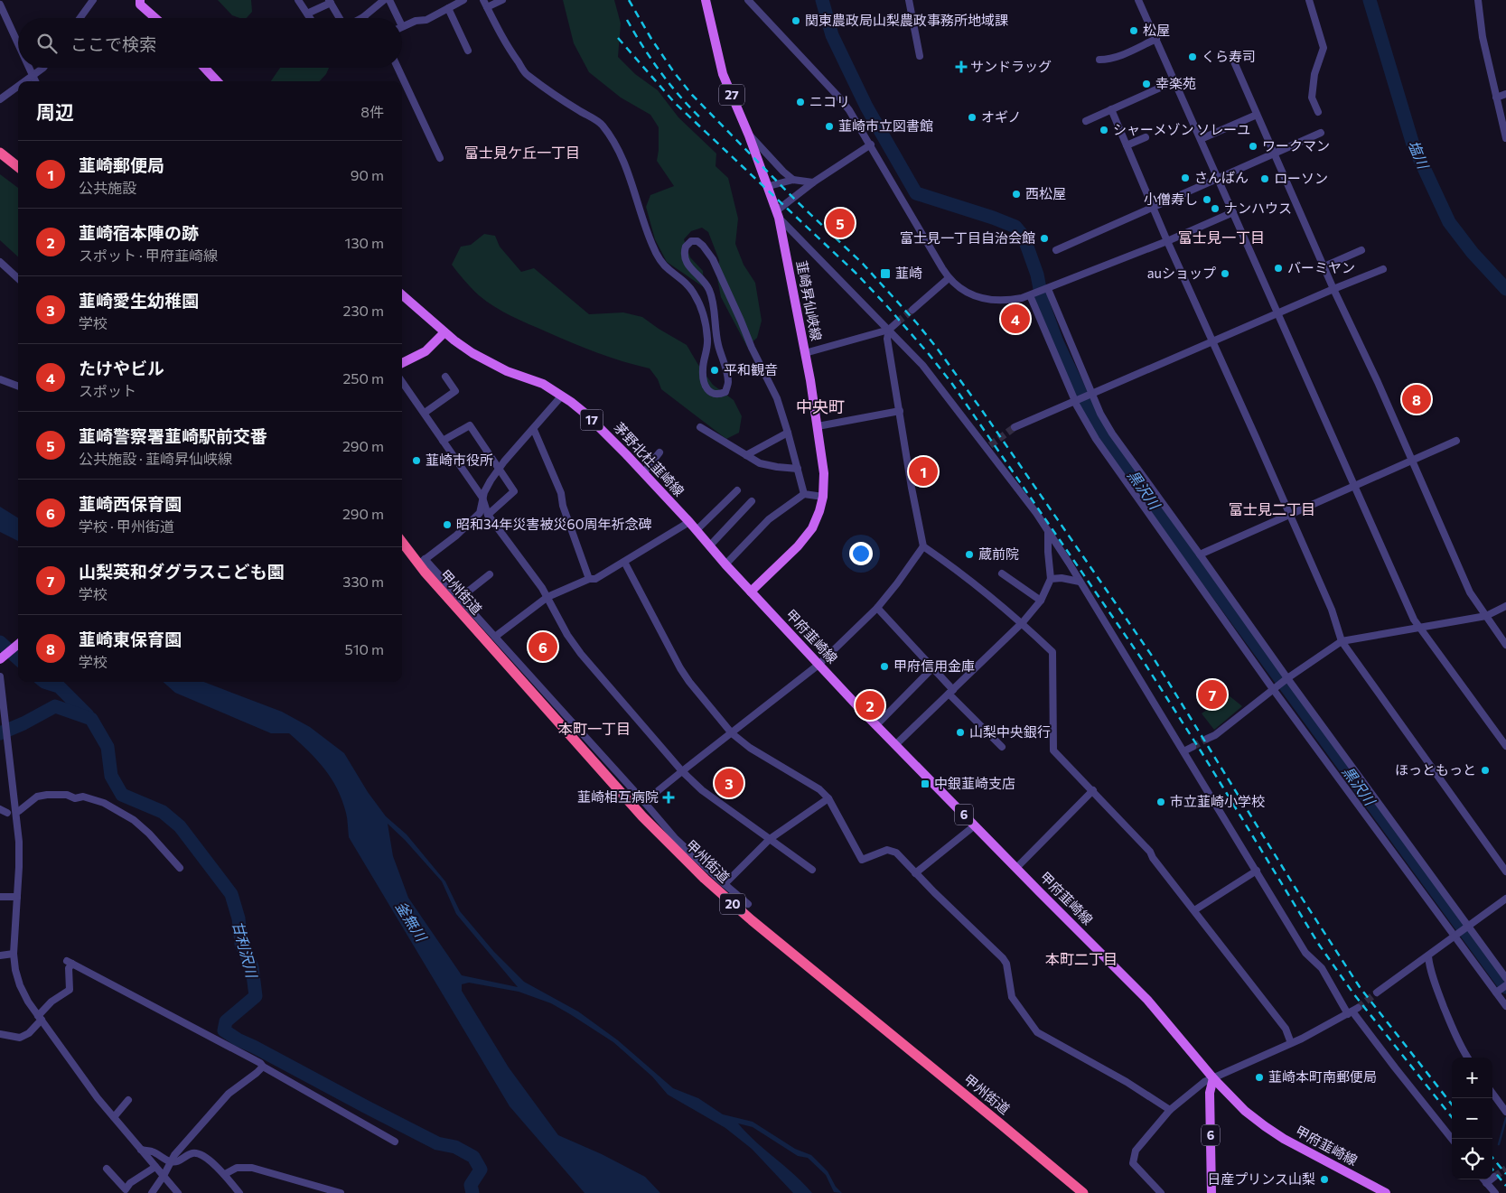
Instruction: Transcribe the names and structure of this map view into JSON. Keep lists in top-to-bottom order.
{
  "streets": {
    "highway": ["甲州街道", "20"],
    "main road": [
      "27",
      "韮崎昇仙峡線",
      "17",
      "茅野北杜韮崎線",
      "甲府韮崎線",
      "6"
    ]
  },
  "crossings": [
    ["韮崎昇仙峡線", "茅野北杜韮崎線"],
    ["韮崎昇仙峡線", "甲府韮崎線"],
    ["茅野北杜韮崎線", "甲府韮崎線"],
    ["甲府韮崎線", "6"]
  ],
  "districts": [
    "富士見ケ丘一丁目",
    "富士見一丁目",
    "中央町",
    "富士見二丁目",
    "本町一丁目",
    "本町二丁目"
  ],
  "water": [
    "塩川",
    "黒沢川",
    "釜無川",
    "甘利沢川"
  ],
  "places": {
    "other": [
      "関東農政局山梨農政事務所地域課",
      "松屋",
      "くら寿司",
      "幸楽苑",
      "ニコリ",
      "オギノ",
      "韮崎市立図書館",
      "シャーメゾン ソレーユ",
      "ワークマン",
      "さんばん",
      "ローソン",
      "西松屋",
      "小僧寿し",
      "ナンハウス",
      "富士見一丁目自治会館",
      "バーミヤン",
      "auショップ",
      "平和観音",
      "韮崎市役所",
      "昭和34年災害被災60周年祈念碑",
      "蔵前院",
      "甲府信用金庫",
      "山梨中央銀行",
      "ほっともっと",
      "市立韮崎小学校",
      "韮崎本町南郵便局",
      "日産プリンス山梨"
    ],
    "health": ["サンドラッグ", "韮崎相互病院"],
    "transit": ["韮崎", "中銀韮崎支店"]
  },
  "page": {
    "search": "ここで検索",
    "heading": ["周辺", "8件"],
    "list": [
      {
        "mark": "1",
        "name": "韮崎郵便局",
        "note": "公共施設",
        "value": "90 m"
      },
      {
        "mark": "2",
        "name": "韮崎宿本陣の跡",
        "note": "スポット · 甲府韮崎線",
        "value": "130 m"
      },
      {
        "mark": "3",
        "name": "韮崎愛生幼稚園",
        "note": "学校",
        "value": "230 m"
      },
      {
        "mark": "4",
        "name": "たけやビル",
        "note": "スポット",
        "value": "250 m"
      },
      {
        "mark": "5",
        "name": "韮崎警察署韮崎駅前交番",
        "note": "公共施設 · 韮崎昇仙峡線",
        "value": "290 m"
      },
      {
        "mark": "6",
        "name": "韮崎西保育園",
        "note": "学校 · 甲州街道",
        "value": "290 m"
      },
      {
        "mark": "7",
        "name": "山梨英和ダグラスこども園",
        "note": "学校",
        "value": "330 m"
      },
      {
        "mark": "8",
        "name": "韮崎東保育園",
        "note": "学校",
        "value": "510 m"
      }
    ],
    "pins": [
      "5",
      "4",
      "8",
      "1",
      "6",
      "7",
      "2",
      "3"
    ],
    "map_buttons": ["+", "−"]
  }
}
